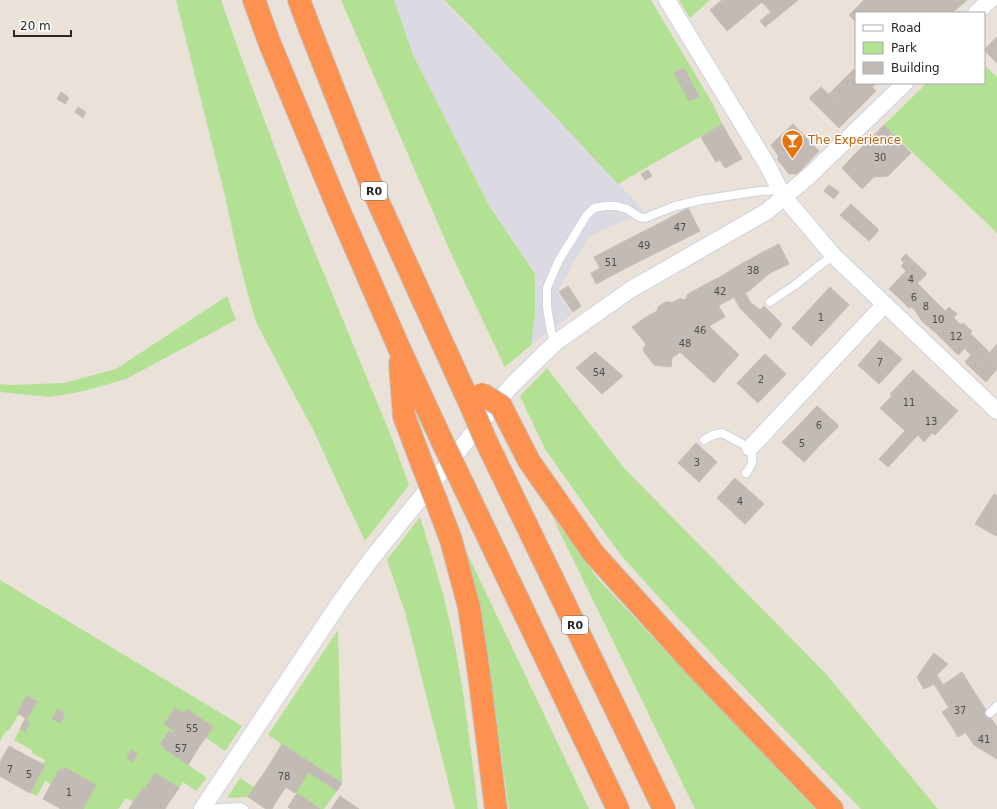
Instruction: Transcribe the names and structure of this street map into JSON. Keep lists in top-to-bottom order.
{
  "streets": {
    "highway": ["R0"]
  },
  "places": {
    "bar": ["The Experience"]
  },
  "house_numbers": [
    "30",
    "47",
    "49",
    "51",
    "38",
    "4",
    "42",
    "6",
    "8",
    "1",
    "10",
    "46",
    "12",
    "48",
    "7",
    "54",
    "2",
    "11",
    "13",
    "6",
    "5",
    "3",
    "4",
    "37",
    "55",
    "41",
    "57",
    "7",
    "5",
    "78",
    "1"
  ],
  "legend": ["Road", "Park", "Building"],
  "scale_bar": "20 m"
}
